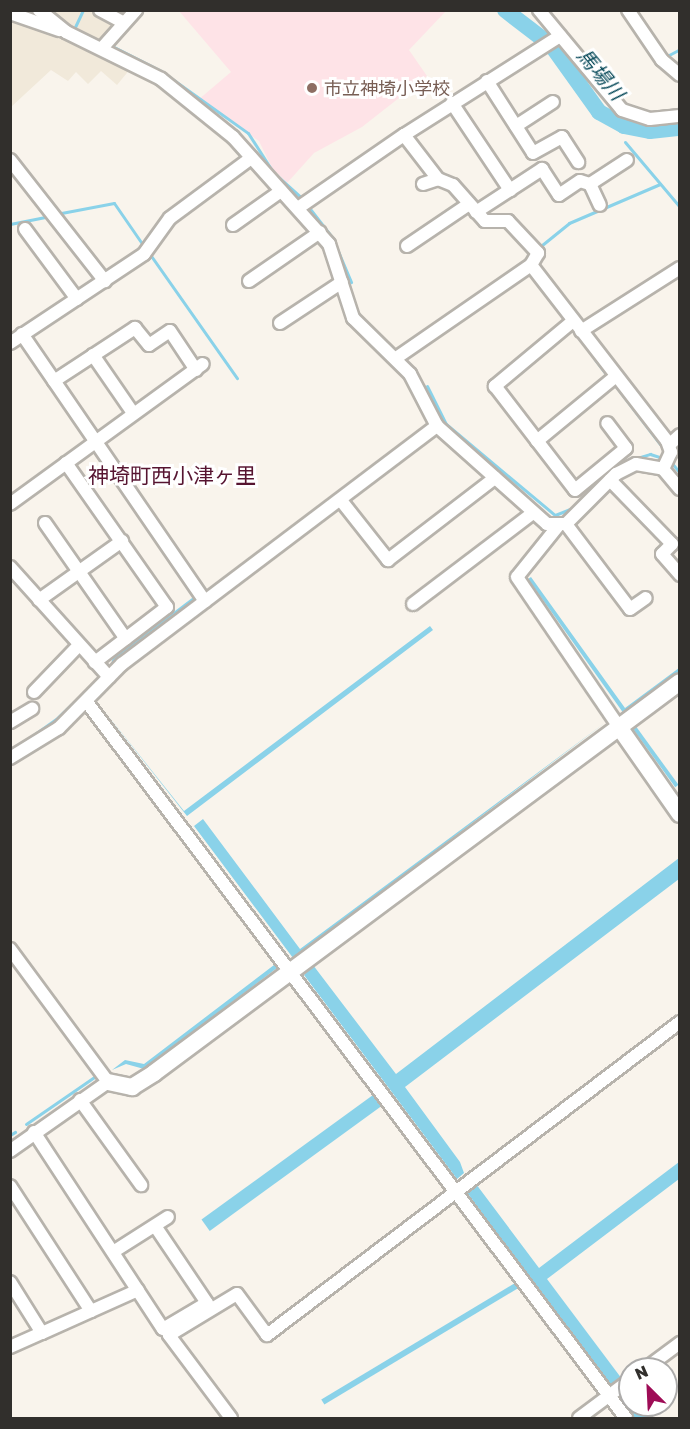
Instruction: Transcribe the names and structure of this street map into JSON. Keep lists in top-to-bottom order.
{
  "districts": ["神埼町西小津ヶ里"],
  "water": ["馬場川"],
  "places": ["市立神埼小学校"],
  "north": "top left"
}
